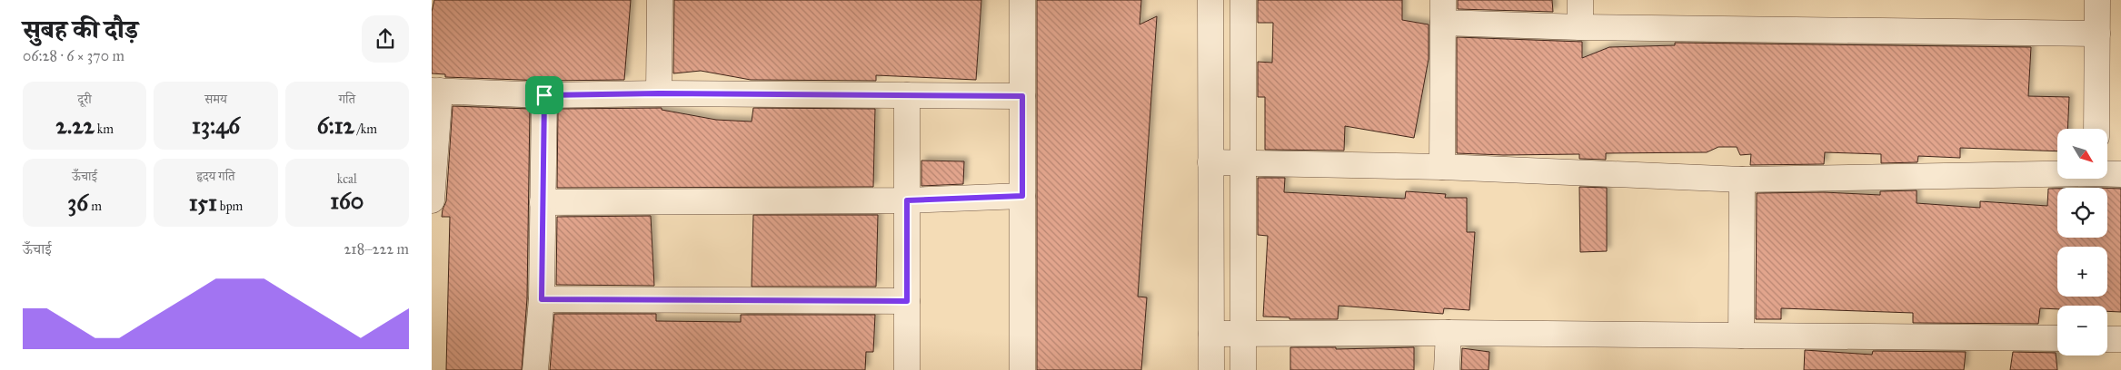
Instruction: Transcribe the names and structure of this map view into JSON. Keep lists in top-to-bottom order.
{
  "north": "bottom right",
  "page": {
    "heading": ["सुबह की दौड़", "06:28 · 6 × 370 m"],
    "stats": [
      ["दूरी", "2.22 km"],
      ["समय", "13:46"],
      ["गति", "6:12 /km"],
      ["ऊँचाई", "36 m"],
      ["हृदय गति", "151 bpm"],
      ["kcal", "160"]
    ],
    "map_buttons": ["+", "−"],
    "chart": ["ऊँचाई", "218–222 m"]
  }
}
